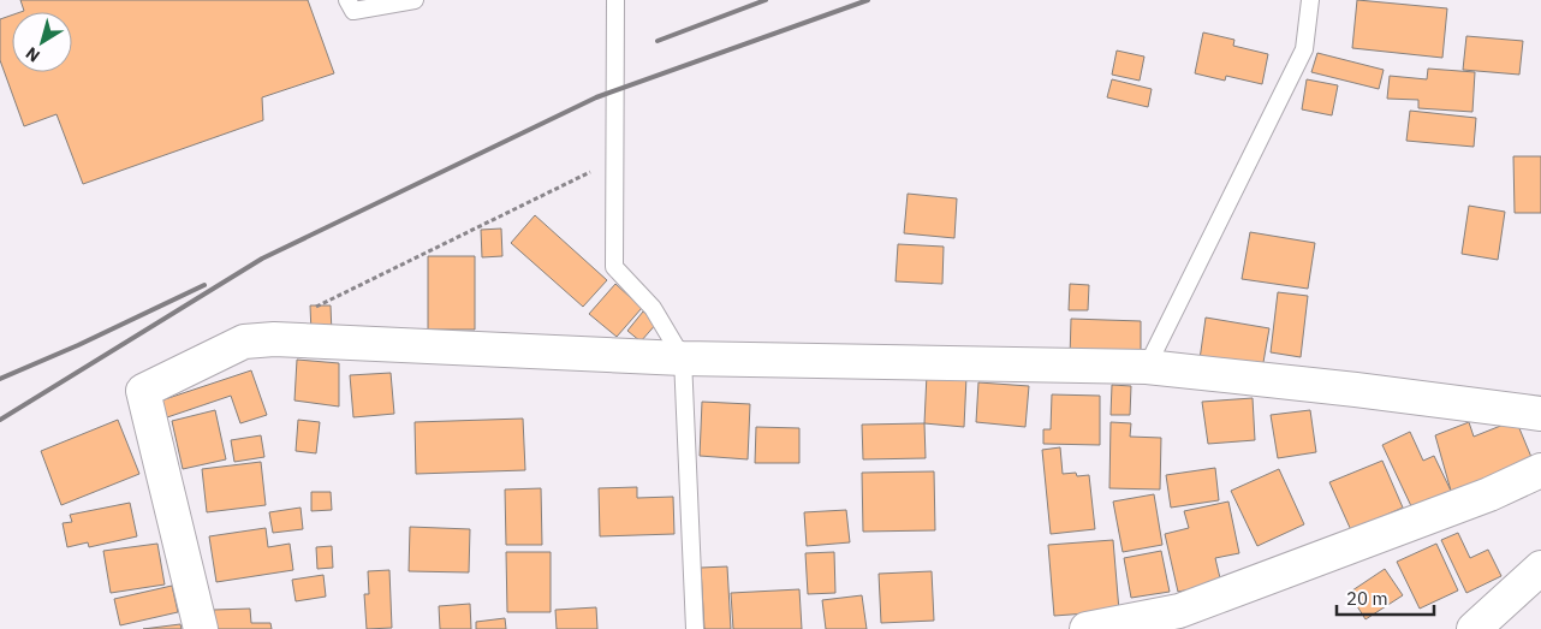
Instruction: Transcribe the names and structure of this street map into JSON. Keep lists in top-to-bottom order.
{
  "scale_bar": "20 m",
  "north": "bottom left"
}
